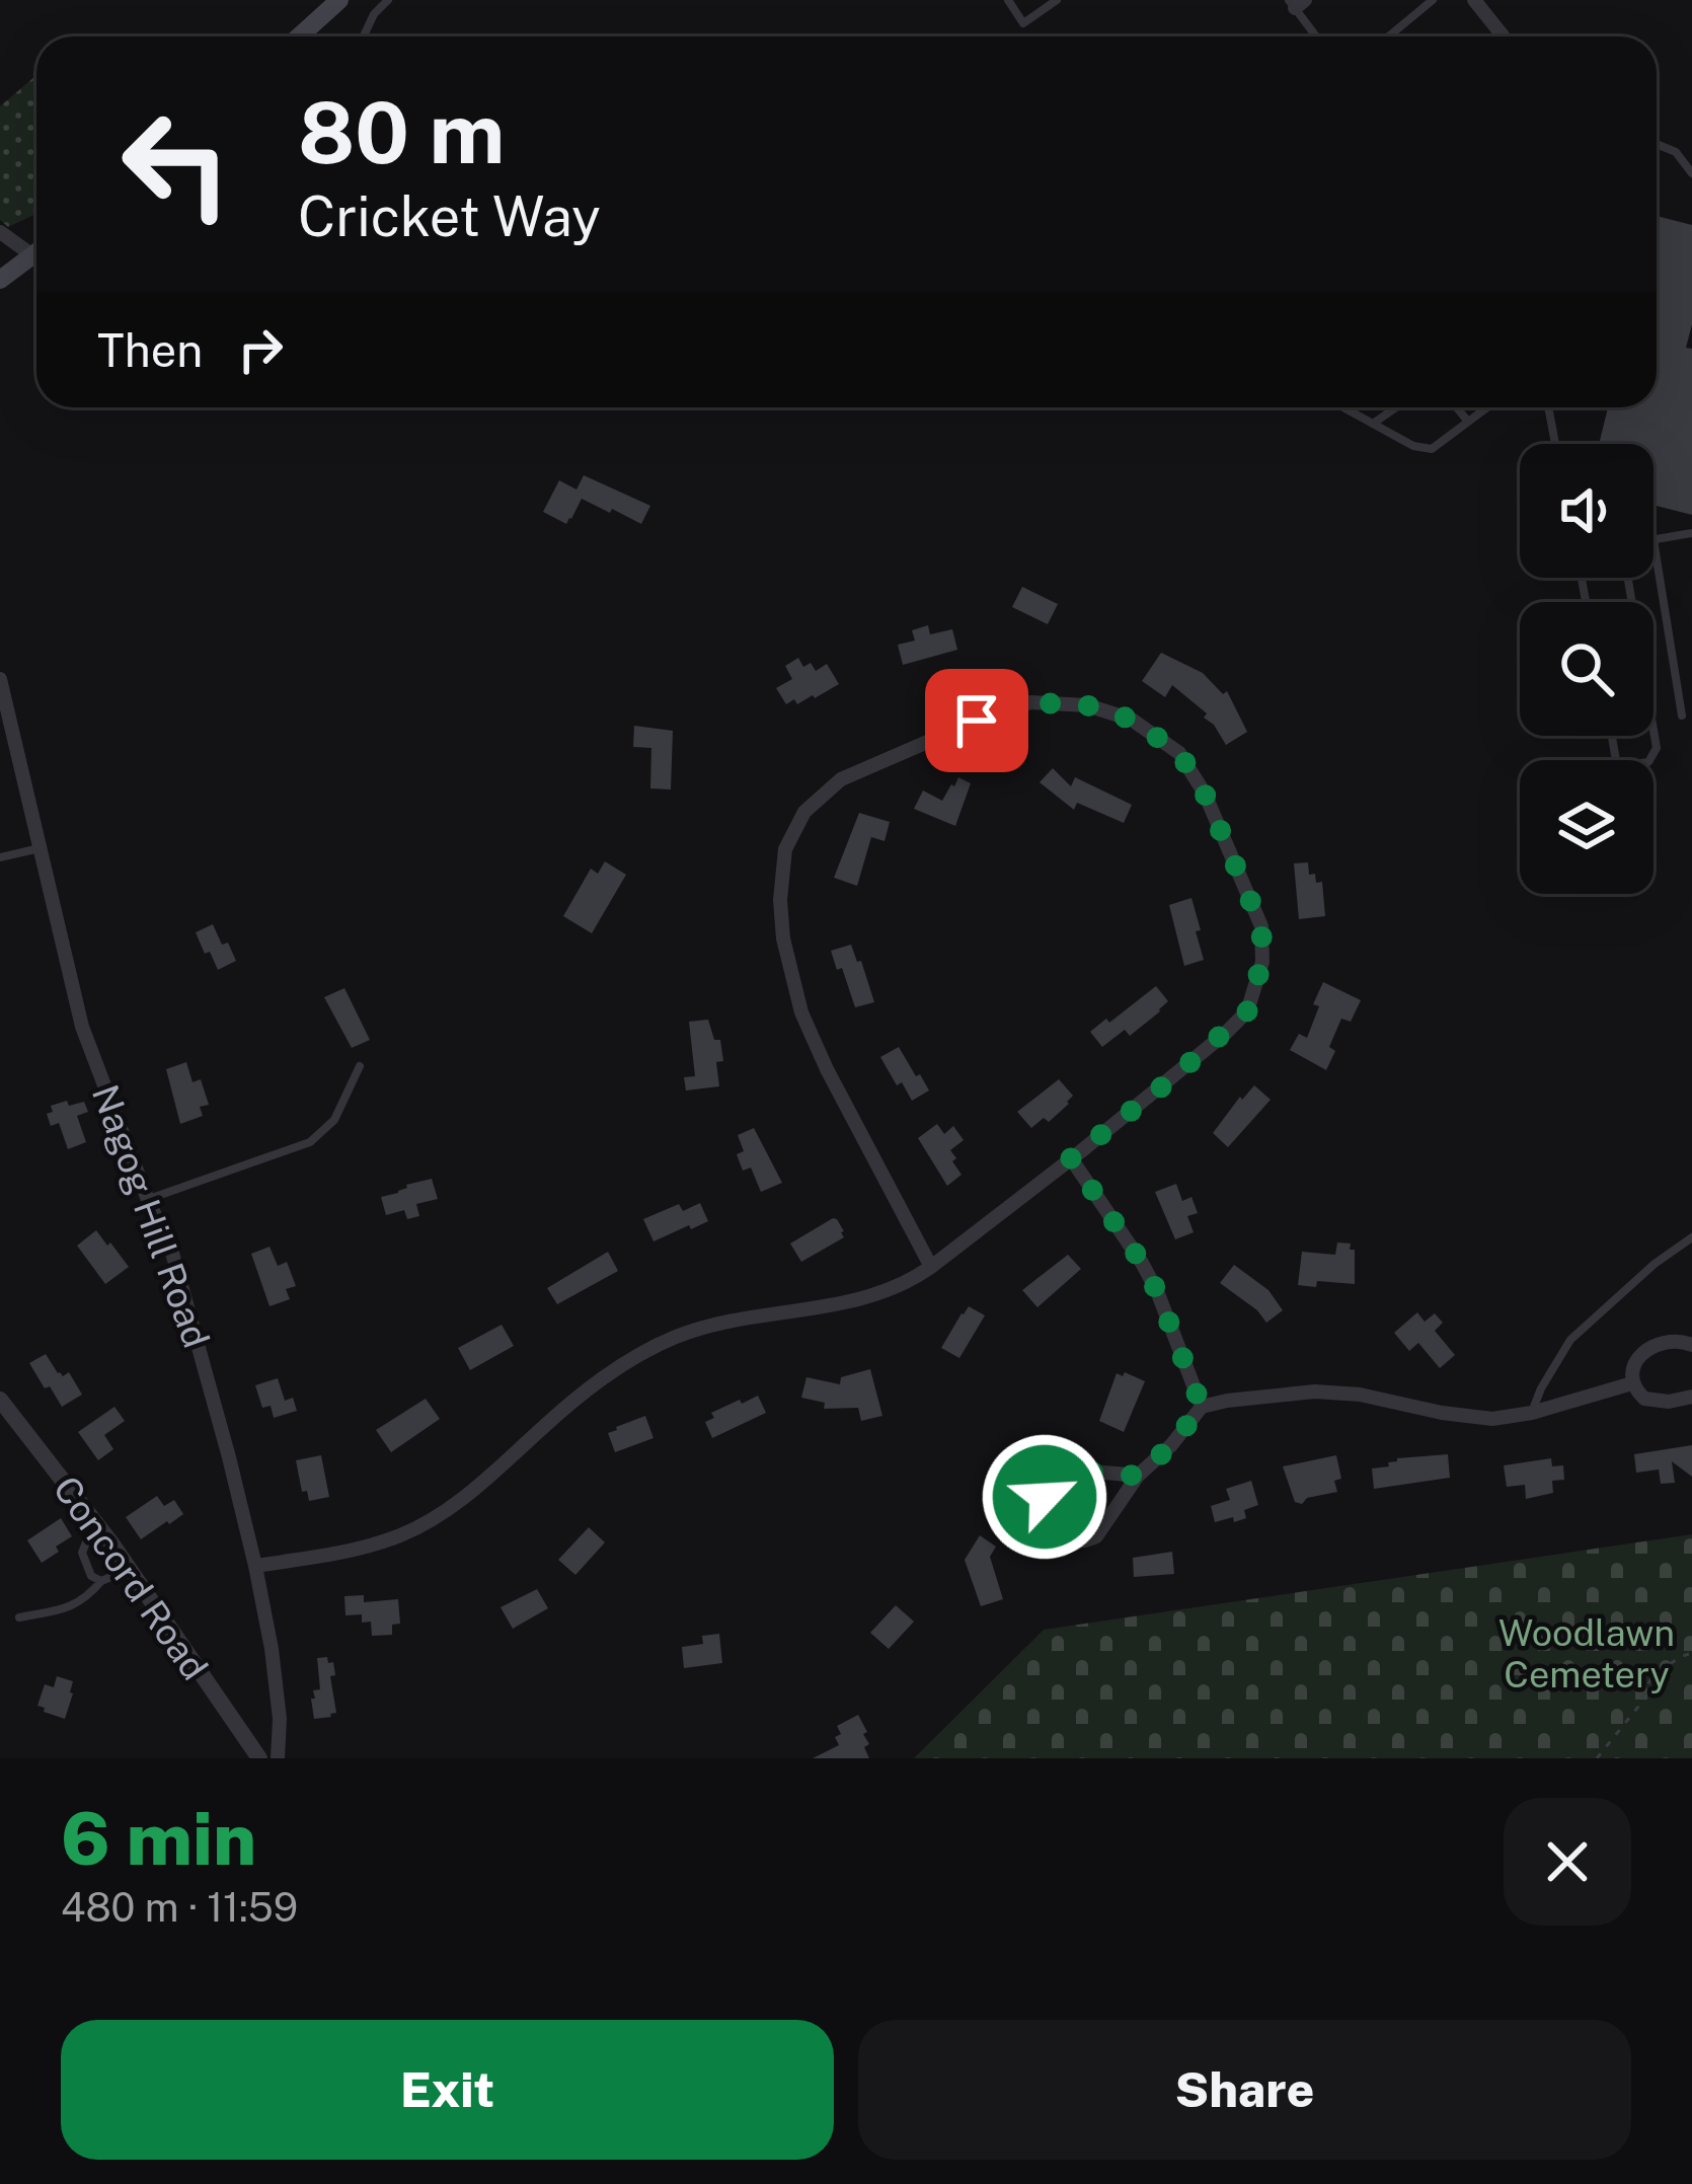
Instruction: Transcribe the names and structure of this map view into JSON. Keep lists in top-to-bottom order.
{
  "streets": {
    "street": ["Nagog Hill Road", "Concord Road"]
  },
  "parks": ["Woodlawn Cemetery"],
  "page": {
    "turn": ["80 m", "Cricket Way"],
    "then": "Then",
    "heading": ["6 min", "480 m · 11:59"],
    "buttons": ["Exit", "Share"]
  }
}
